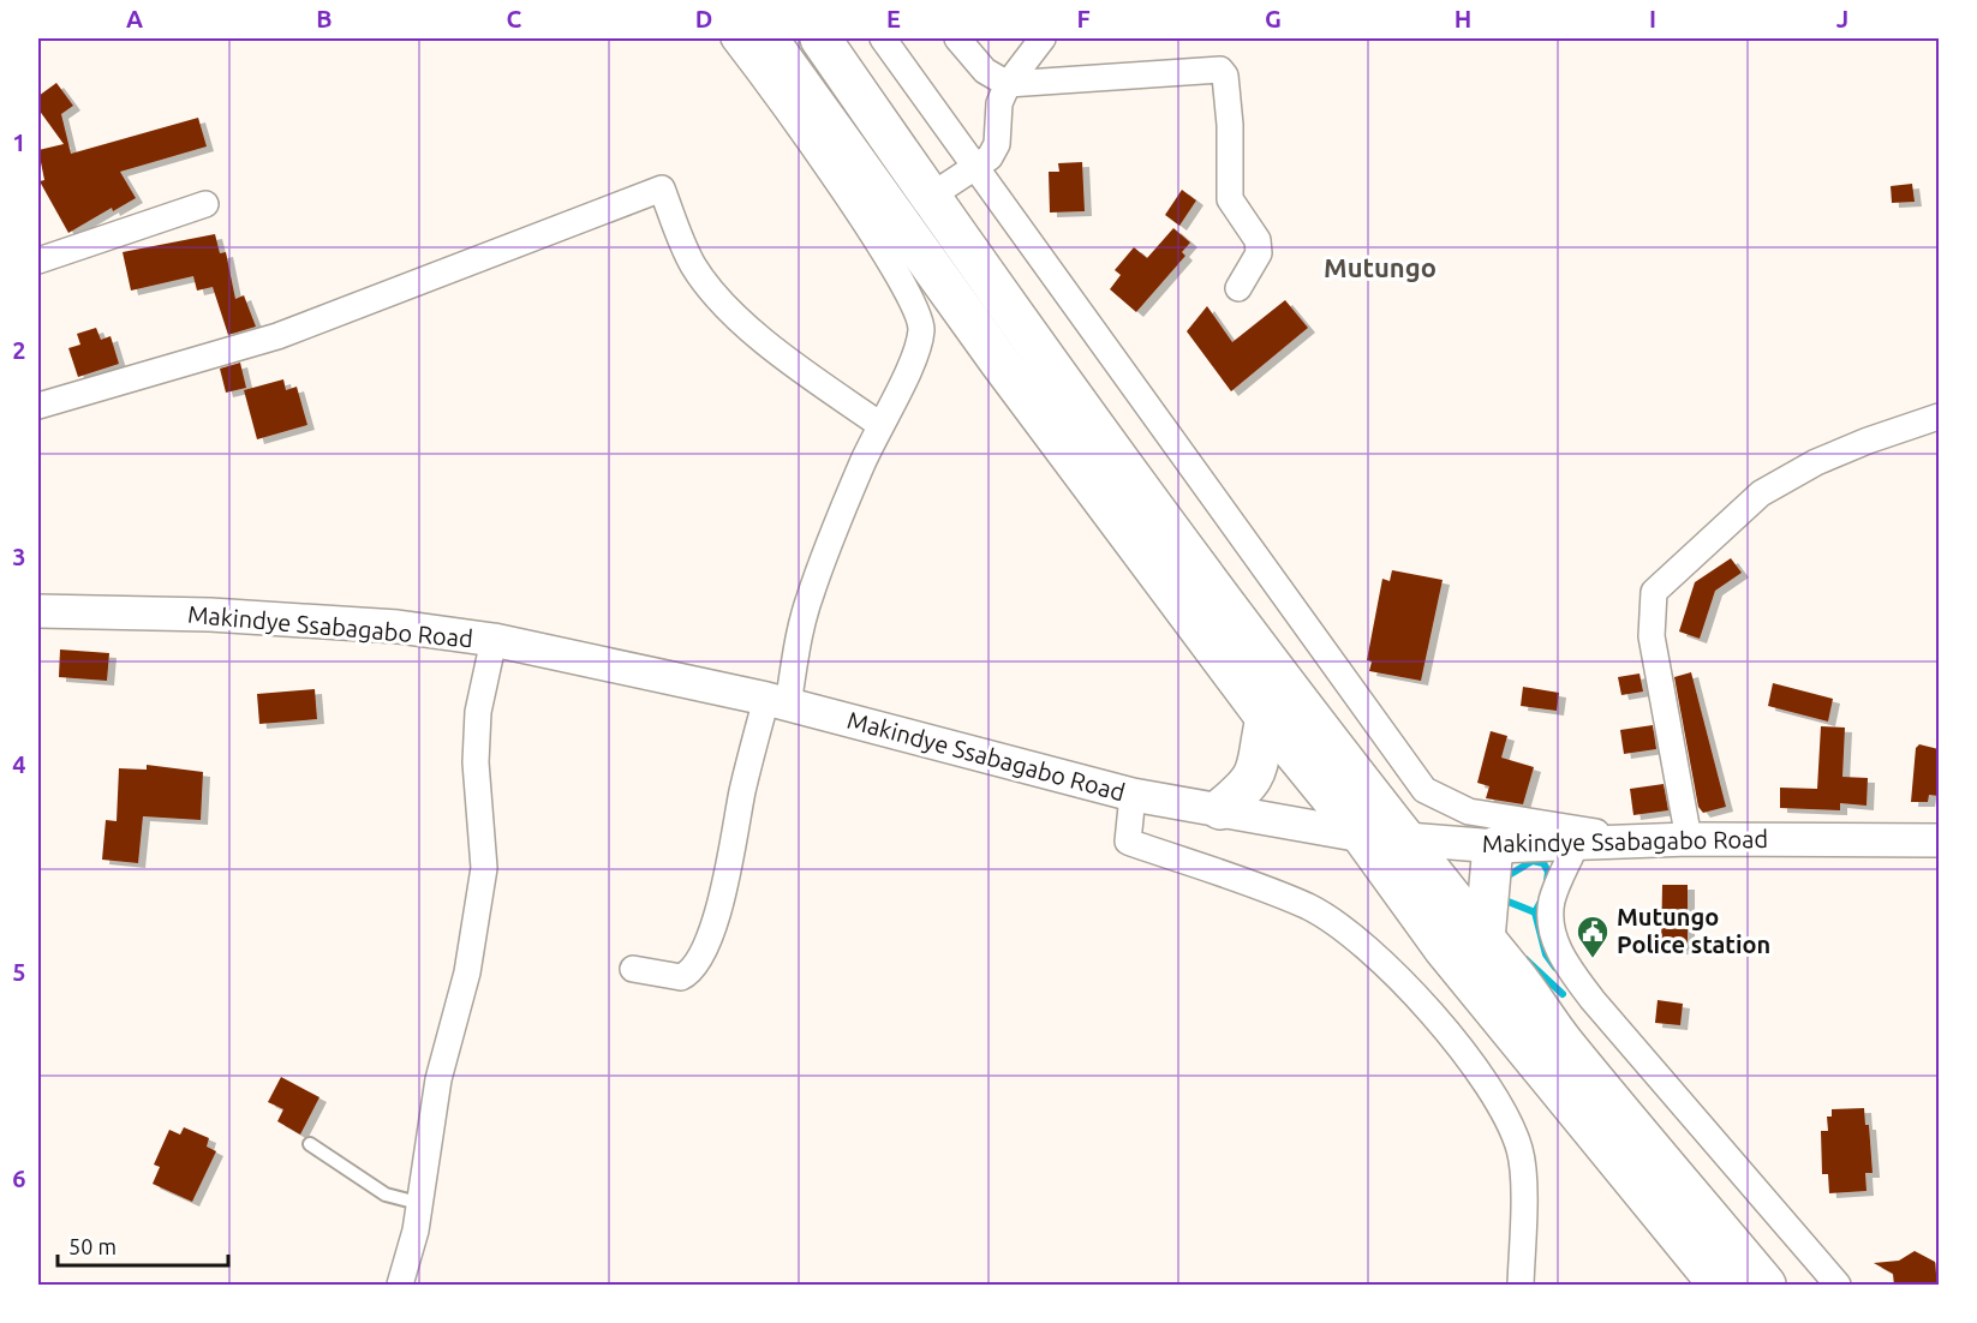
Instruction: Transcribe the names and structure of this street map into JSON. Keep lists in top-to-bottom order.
{
  "streets": {
    "street": ["Makindye Ssabagabo Road"]
  },
  "districts": ["Mutungo"],
  "places": {
    "public building": ["Mutungo Police station"]
  },
  "scale_bar": "50 m",
  "grid": {
    "columns": [
      "A",
      "B",
      "C",
      "D",
      "E",
      "F",
      "G",
      "H",
      "I",
      "J"
    ],
    "rows": [
      "1",
      "2",
      "3",
      "4",
      "5",
      "6"
    ]
  }
}
